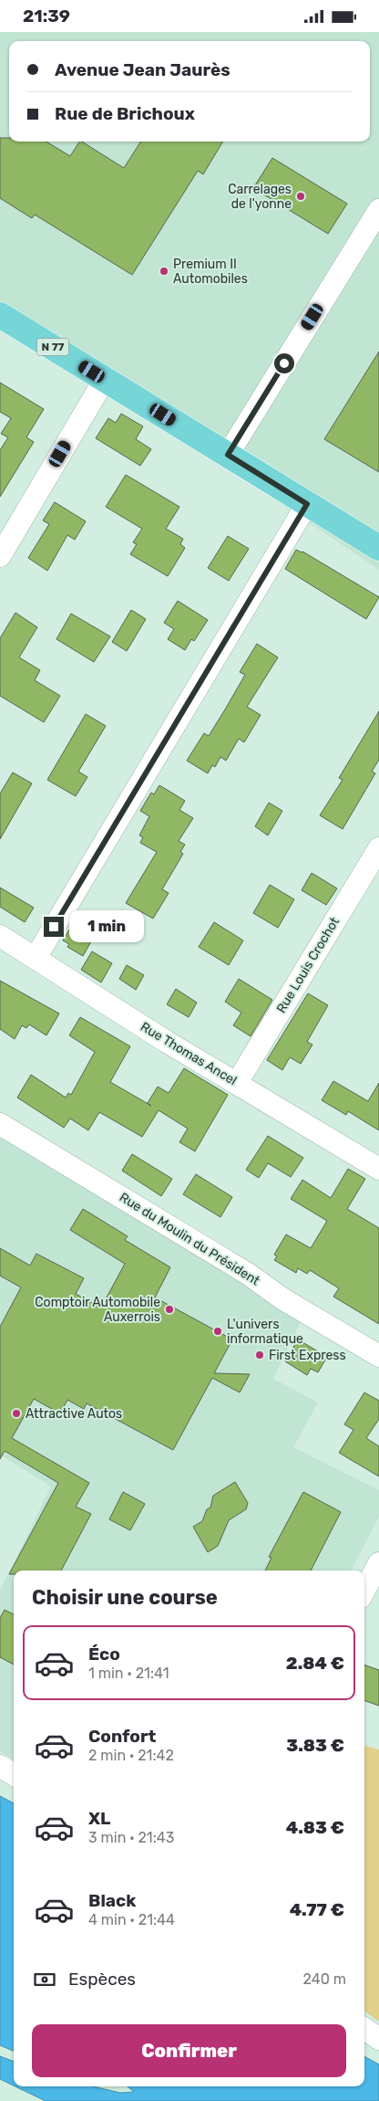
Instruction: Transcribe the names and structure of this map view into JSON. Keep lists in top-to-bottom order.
{
  "streets": {
    "main road": ["N 77"],
    "street": ["Rue Louis Crochot", "Rue Thomas Ancel", "Rue du Moulin du Président"]
  },
  "crossings": [
    ["Rue Louis Crochot", "Rue Thomas Ancel"]
  ],
  "places": [
    "Carrelages de l'yonne",
    "Premium II Automobiles",
    "Comptoir Automobile Auxerrois",
    "L'univers informatique",
    "First Express",
    "Attractive Autos"
  ],
  "page": {
    "status": "21:39",
    "banner": ["Avenue Jean Jaurès", "Rue de Brichoux"],
    "bubble": "1 min",
    "heading": "Choisir une course",
    "list": [
      {
        "name": "Éco",
        "note": "1 min · 21:41",
        "value": "2.84 €"
      },
      {
        "name": "Confort",
        "note": "2 min · 21:42",
        "value": "3.83 €"
      },
      {
        "name": "XL",
        "note": "3 min · 21:43",
        "value": "4.83 €"
      },
      {
        "name": "Black",
        "note": "4 min · 21:44",
        "value": "4.77 €"
      }
    ],
    "pay": ["Espèces", "240 m"],
    "buttons": "Confirmer"
  }
}
